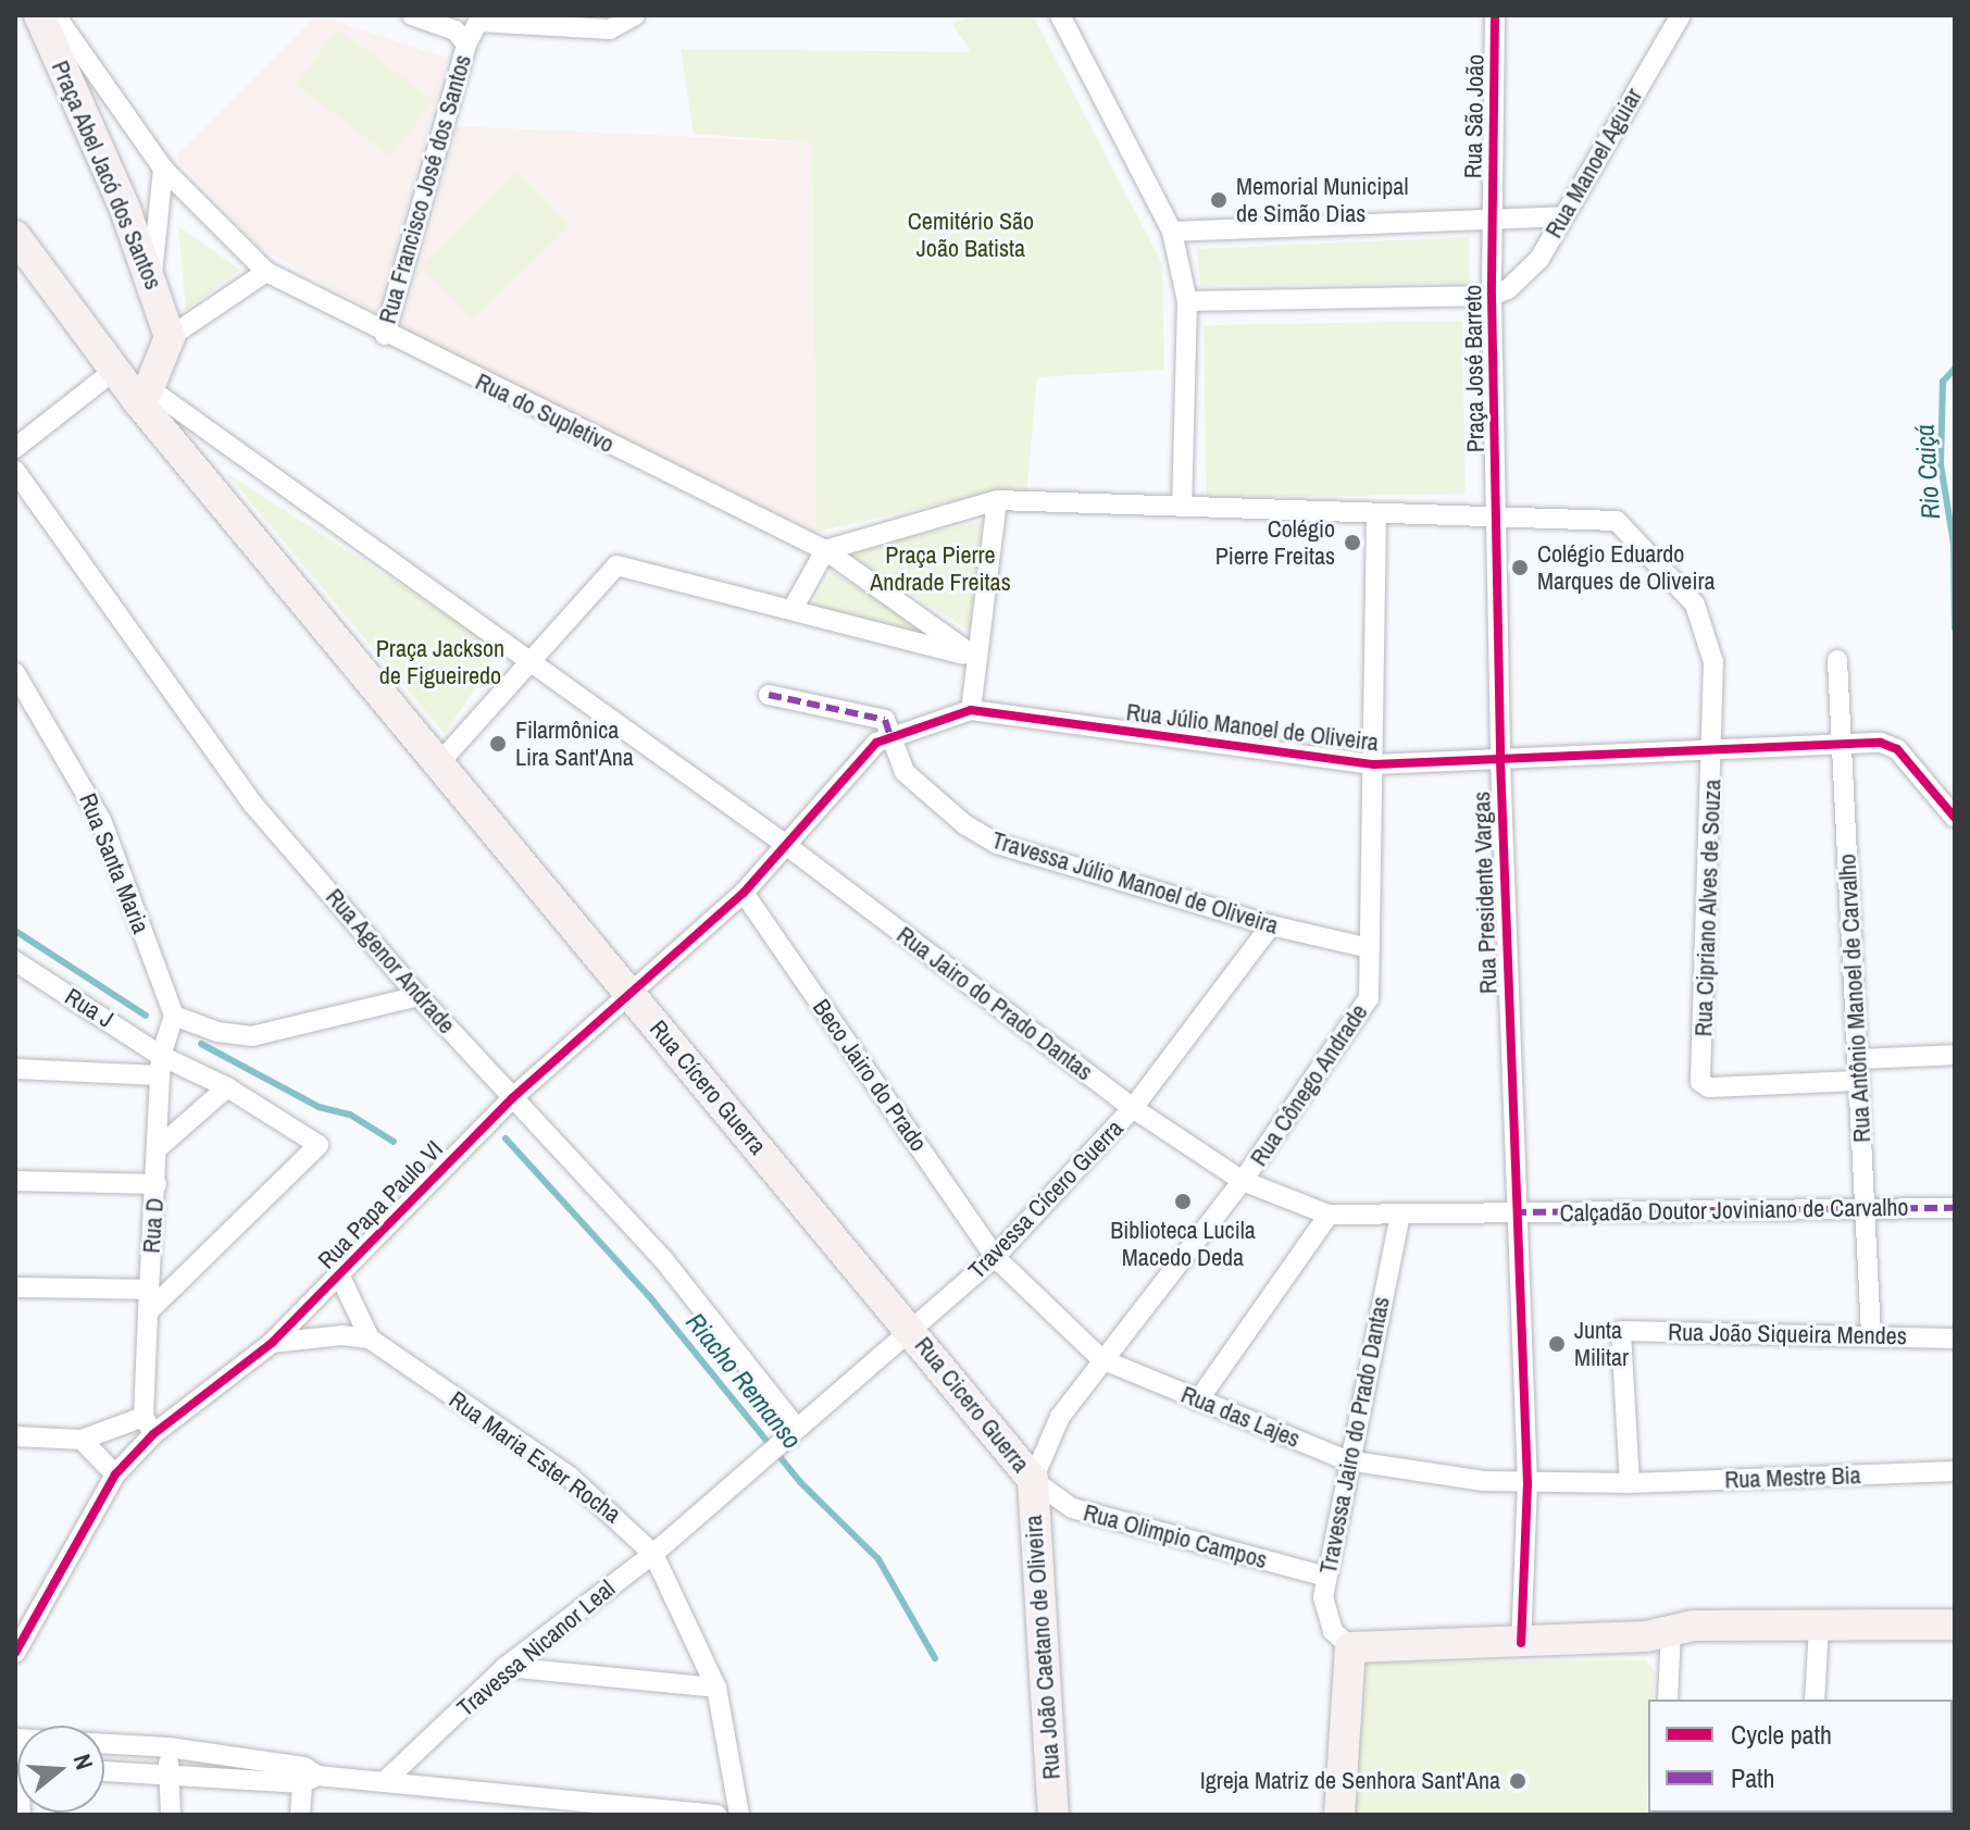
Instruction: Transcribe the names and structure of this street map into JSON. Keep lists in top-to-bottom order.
{
  "streets": {
    "main road": [
      "Praça Abel Jacó dos Santos",
      "Rua Cícero Guerra",
      "Rua Cicero Guerra",
      "Rua João Caetano de Oliveira"
    ],
    "street": [
      "Rua São João",
      "Rua Manoel Aguiar",
      "Rua Francisco José dos Santos",
      "Praça José Barreto",
      "Rua do Supletivo",
      "Rua Júlio Manoel de Oliveira",
      "Rua Santa Maria",
      "Travessa Júlio Manoel de Oliveira",
      "Rua Presidente Vargas",
      "Rua Cipriano Alves de Souza",
      "Rua Agenor Andrade",
      "Rua Antônio Manoel de Carvalho",
      "Rua Jairo do Prado Dantas",
      "Rua J",
      "Beco Jairo do Prado",
      "Rua Cônego Andrade",
      "Travessa Cícero Guerra",
      "Rua Papa Paulo VI",
      "Calçadão Doutor Joviniano de Carvalho",
      "Rua D",
      "Rua João Siqueira Mendes",
      "Rua das Lajes",
      "Travessa Jairo do Prado Dantas",
      "Rua Maria Ester Rocha",
      "Rua Mestre Bia",
      "Rua Olimpio Campos",
      "Travessa Nicanor Leal"
    ]
  },
  "crossings": [
    ["Rua São João", "Praça José Barreto"],
    ["Rua Manoel Aguiar", "Praça José Barreto"],
    ["Praça Abel Jacó dos Santos", "Rua do Supletivo"],
    ["Rua Francisco José dos Santos", "Rua do Supletivo"],
    ["Praça José Barreto", "Rua Presidente Vargas"],
    ["Praça José Barreto", "Rua Cipriano Alves de Souza"],
    ["Rua Júlio Manoel de Oliveira", "Rua Presidente Vargas"],
    ["Rua Júlio Manoel de Oliveira", "Rua Cipriano Alves de Souza"],
    ["Rua Júlio Manoel de Oliveira", "Rua Antônio Manoel de Carvalho"],
    ["Rua Júlio Manoel de Oliveira", "Rua Cônego Andrade"],
    ["Rua Santa Maria", "Rua D"],
    ["Travessa Júlio Manoel de Oliveira", "Rua Cônego Andrade"],
    ["Travessa Júlio Manoel de Oliveira", "Travessa Cícero Guerra"],
    ["Rua Presidente Vargas", "Rua Cipriano Alves de Souza"],
    ["Rua Presidente Vargas", "Rua Jairo do Prado Dantas"],
    ["Rua Presidente Vargas", "Calçadão Doutor Joviniano de Carvalho"],
    ["Rua Presidente Vargas", "Rua das Lajes"],
    ["Rua Presidente Vargas", "Rua Mestre Bia"],
    ["Rua Cipriano Alves de Souza", "Rua Antônio Manoel de Carvalho"],
    ["Rua Agenor Andrade", "Travessa Cícero Guerra"],
    ["Rua Agenor Andrade", "Rua Papa Paulo VI"],
    ["Rua Antônio Manoel de Carvalho", "Calçadão Doutor Joviniano de Carvalho"],
    ["Rua Antônio Manoel de Carvalho", "Rua João Siqueira Mendes"],
    ["Rua Jairo do Prado Dantas", "Rua Cônego Andrade"],
    ["Rua Jairo do Prado Dantas", "Travessa Cícero Guerra"],
    ["Rua Jairo do Prado Dantas", "Rua Papa Paulo VI"],
    ["Rua Jairo do Prado Dantas", "Calçadão Doutor Joviniano de Carvalho"],
    ["Rua Jairo do Prado Dantas", "Travessa Jairo do Prado Dantas"],
    ["Rua J", "Rua D"],
    ["Beco Jairo do Prado", "Travessa Cícero Guerra"],
    ["Beco Jairo do Prado", "Rua Papa Paulo VI"],
    ["Beco Jairo do Prado", "Rua das Lajes"],
    ["Rua Cônego Andrade", "Rua Cicero Guerra"],
    ["Rua Cônego Andrade", "Rua das Lajes"],
    ["Rua Cônego Andrade", "Rua Olimpio Campos"],
    ["Rua Cônego Andrade", "Rua João Caetano de Oliveira"],
    ["Rua Cícero Guerra", "Travessa Cícero Guerra"],
    ["Rua Cícero Guerra", "Rua Papa Paulo VI"],
    ["Rua Cícero Guerra", "Rua Cicero Guerra"],
    ["Travessa Cícero Guerra", "Rua Cicero Guerra"],
    ["Travessa Cícero Guerra", "Rua das Lajes"],
    ["Travessa Cícero Guerra", "Travessa Nicanor Leal"],
    ["Rua Papa Paulo VI", "Rua D"],
    ["Rua Papa Paulo VI", "Rua Maria Ester Rocha"],
    ["Rua João Siqueira Mendes", "Rua Mestre Bia"],
    ["Rua Cicero Guerra", "Rua Olimpio Campos"],
    ["Rua Cicero Guerra", "Rua João Caetano de Oliveira"],
    ["Rua das Lajes", "Travessa Jairo do Prado Dantas"],
    ["Rua das Lajes", "Rua Mestre Bia"],
    ["Travessa Jairo do Prado Dantas", "Rua Olimpio Campos"],
    ["Rua Maria Ester Rocha", "Travessa Nicanor Leal"],
    ["Rua Olimpio Campos", "Rua João Caetano de Oliveira"]
  ],
  "water": ["Rio Caiçá", "Riacho Remanso"],
  "parks": ["Cemitério São João Batista", "Praça Pierre Andrade Freitas", "Praça Jackson de Figueiredo"],
  "places": [
    "Memorial Municipal de Simão Dias",
    "Colégio Pierre Freitas",
    "Colégio Eduardo Marques de Oliveira",
    "Filarmônica Lira Sant'Ana",
    "Biblioteca Lucila Macedo Deda",
    "Junta Militar",
    "Igreja Matriz de Senhora Sant'Ana"
  ],
  "legend": ["Cycle path", "Path"],
  "north": "right"
}
